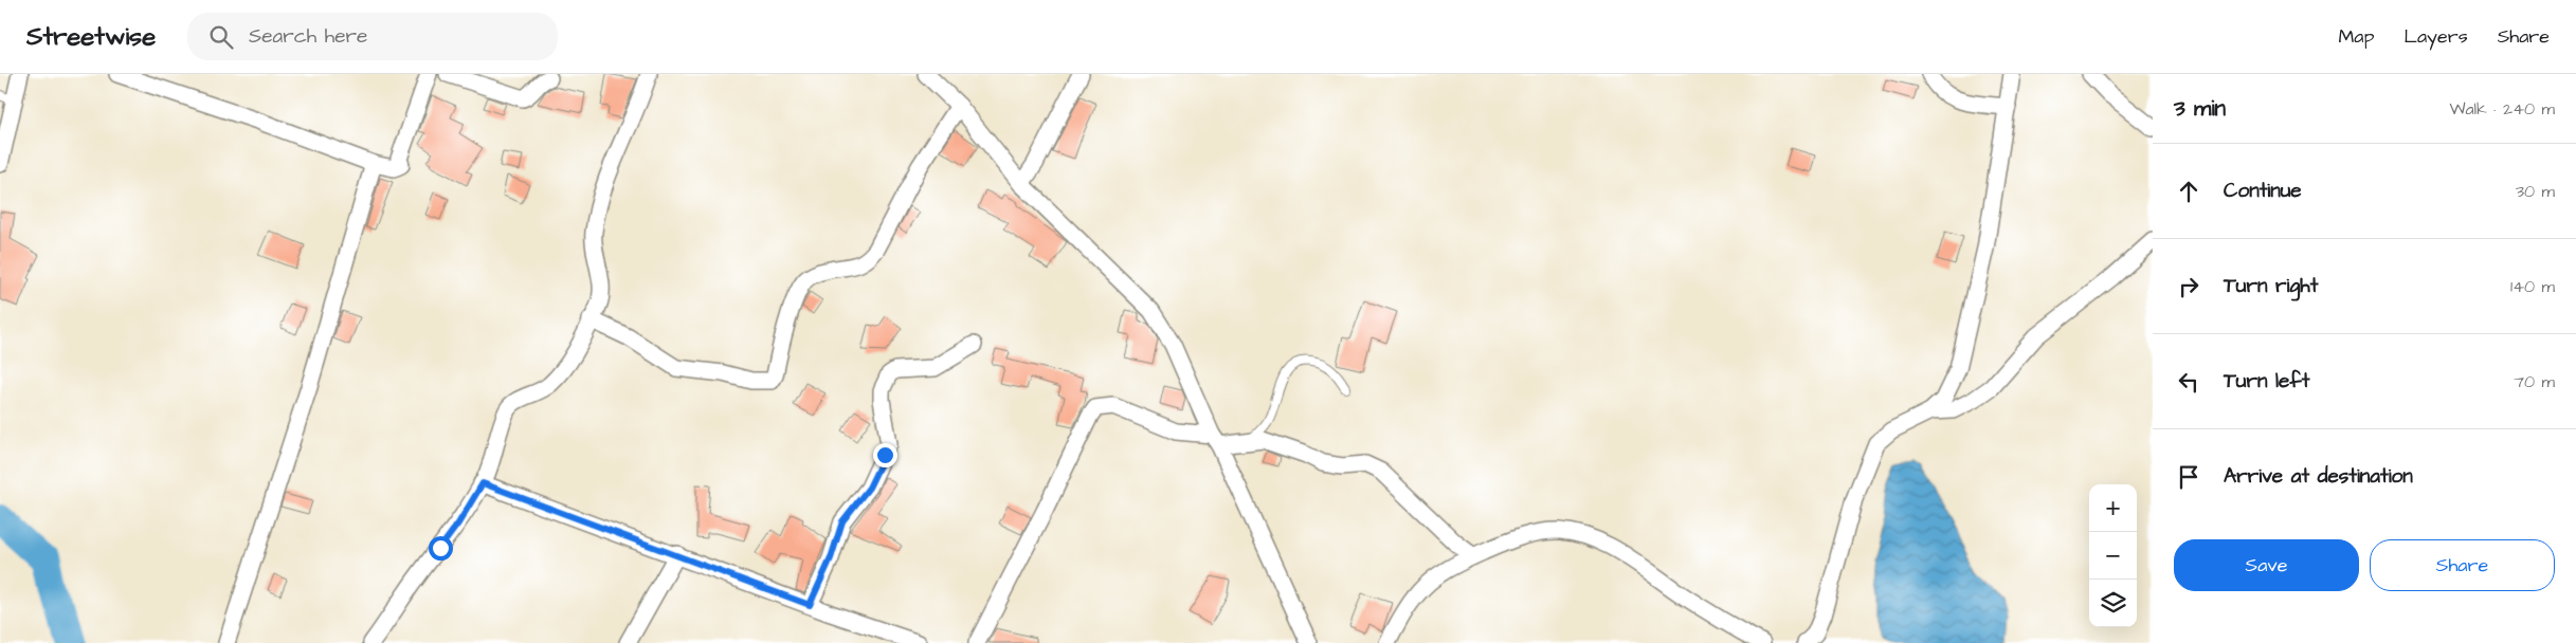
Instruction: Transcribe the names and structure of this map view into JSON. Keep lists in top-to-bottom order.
{
  "page": {
    "header": "Streetwise",
    "search": "Search here",
    "nav": ["Map", "Layers", "Share"],
    "heading": ["3 min", "Walk · 240 m"],
    "list": [
      ["Continue", "30 m"],
      ["Turn right", "140 m"],
      ["Turn left", "70 m"],
      "Arrive at destination"
    ],
    "map_buttons": ["+", "−"],
    "buttons": ["Save", "Share"]
  }
}
